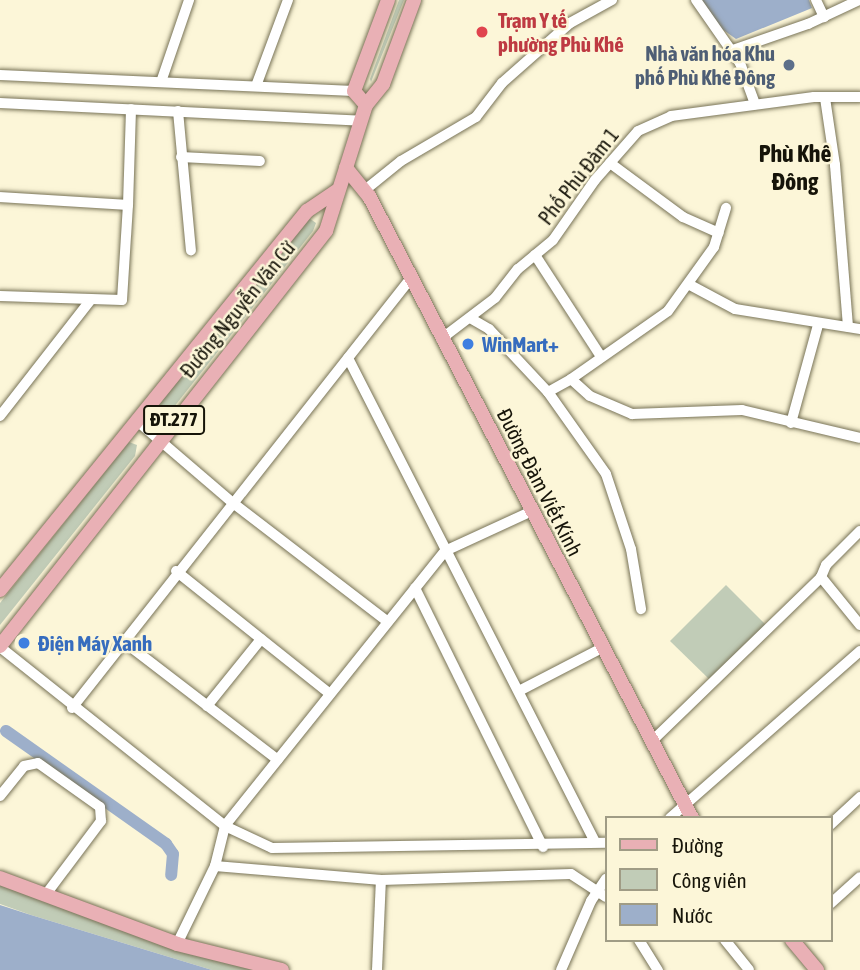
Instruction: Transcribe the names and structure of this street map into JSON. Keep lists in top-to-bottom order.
{
  "streets": {
    "main road": ["Đường Nguyễn Văn Cừ", "ĐT.277", "Đường Đàm Viết Kính"],
    "street": ["Phố Phù Đàm 1"]
  },
  "crossings": [
    ["Phố Phù Đàm 1", "Đường Đàm Viết Kính"],
    ["Đường Nguyễn Văn Cừ", "Đường Đàm Viết Kính"]
  ],
  "districts": ["Phù Khê Đông"],
  "places": [
    "Trạm Y tế phường Phù Khê",
    "Nhà văn hóa Khu phố Phù Khê Đông",
    "WinMart+",
    "Điện Máy Xanh"
  ],
  "legend": ["Đường", "Công viên", "Nước"]
}
